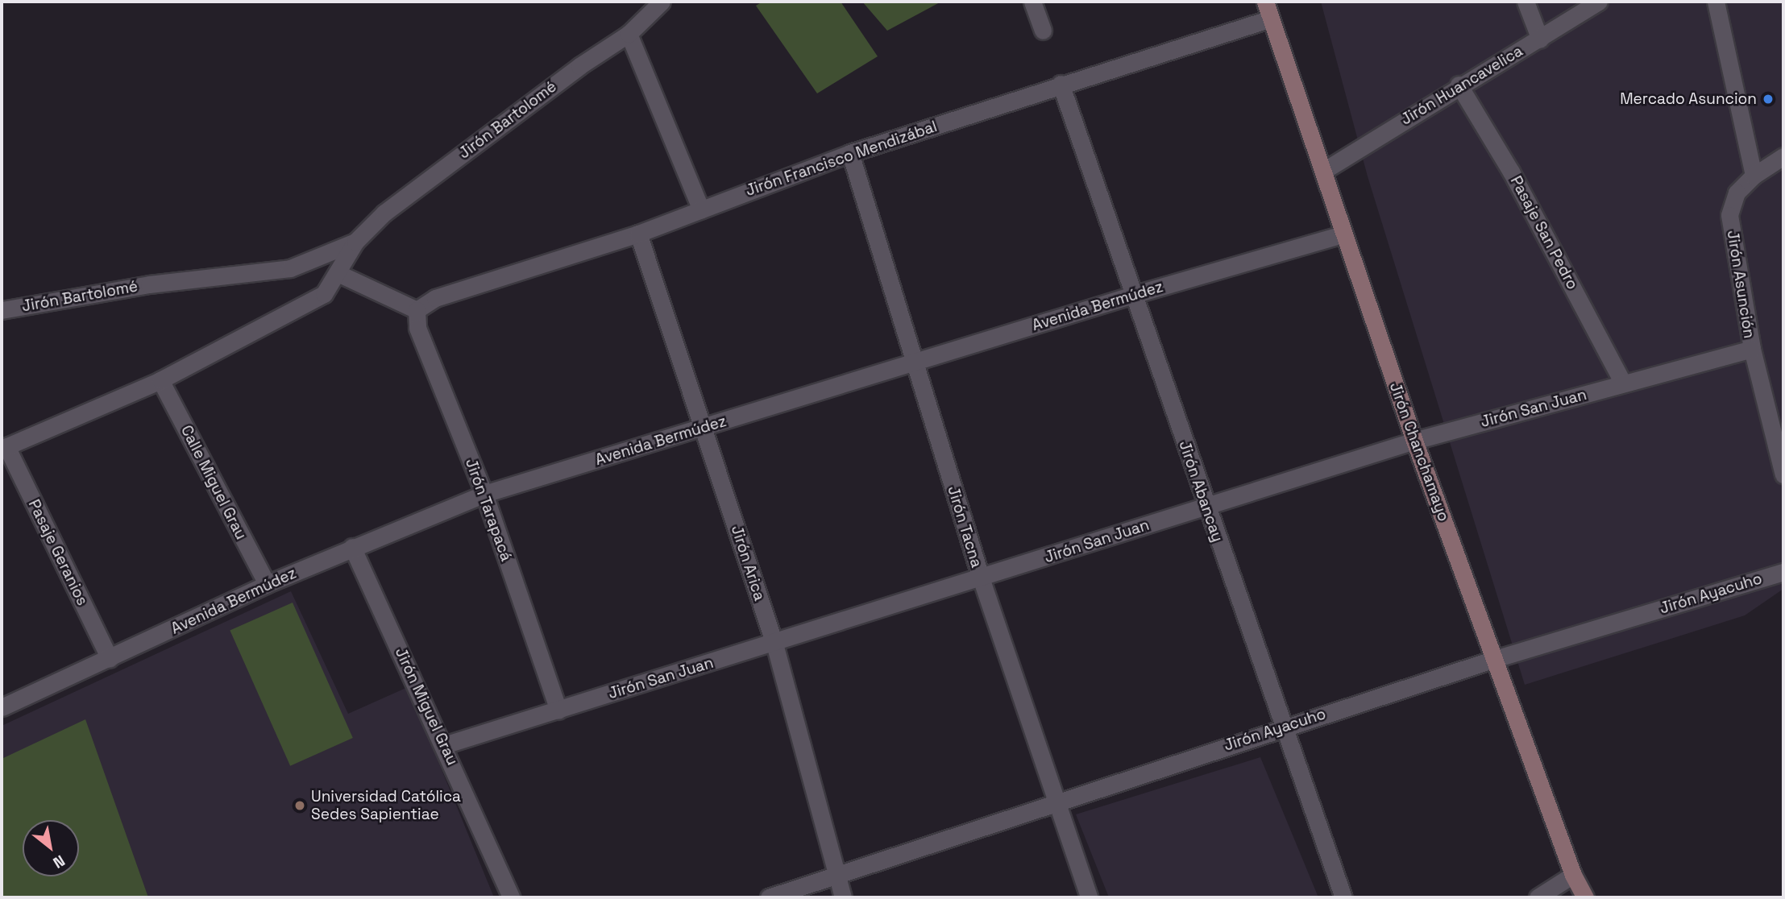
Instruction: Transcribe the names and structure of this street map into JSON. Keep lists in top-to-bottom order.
{
  "streets": {
    "main road": ["Jirón Chanchamayo"],
    "street": [
      "Jirón Huancavelica",
      "Jirón Bartolomé",
      "Jirón Francisco Mendizábal",
      "Pasaje San Pedro",
      "Jirón Asunción",
      "Avenida Bermúdez",
      "Jirón San Juan",
      "Calle Miguel Grau",
      "Jirón Abancay",
      "Jirón Tarapacá",
      "Jirón Tacna",
      "Pasaje Geranios",
      "Jirón Arica",
      "Jirón Ayacuho",
      "Jirón Miguel Grau"
    ]
  },
  "crossings": [
    ["Jirón Huancavelica", "Pasaje San Pedro"],
    ["Jirón Huancavelica", "Jirón Chanchamayo"],
    ["Jirón Bartolomé", "Calle Miguel Grau"],
    ["Jirón Bartolomé", "Pasaje Geranios"],
    ["Jirón Francisco Mendizábal", "Jirón Chanchamayo"],
    ["Jirón Francisco Mendizábal", "Jirón Abancay"],
    ["Jirón Francisco Mendizábal", "Jirón Tarapacá"],
    ["Jirón Francisco Mendizábal", "Jirón Tacna"],
    ["Jirón Francisco Mendizábal", "Jirón Arica"],
    ["Pasaje San Pedro", "Jirón San Juan"],
    ["Jirón Asunción", "Jirón San Juan"],
    ["Avenida Bermúdez", "Jirón Chanchamayo"],
    ["Avenida Bermúdez", "Calle Miguel Grau"],
    ["Avenida Bermúdez", "Jirón Abancay"],
    ["Avenida Bermúdez", "Jirón Tarapacá"],
    ["Avenida Bermúdez", "Jirón Tacna"],
    ["Avenida Bermúdez", "Pasaje Geranios"],
    ["Avenida Bermúdez", "Jirón Arica"],
    ["Avenida Bermúdez", "Jirón Miguel Grau"],
    ["Jirón San Juan", "Jirón Chanchamayo"],
    ["Jirón San Juan", "Jirón Abancay"],
    ["Jirón San Juan", "Jirón Tarapacá"],
    ["Jirón San Juan", "Jirón Tacna"],
    ["Jirón San Juan", "Jirón Arica"],
    ["Jirón San Juan", "Jirón Miguel Grau"],
    ["Jirón Chanchamayo", "Jirón Ayacuho"],
    ["Jirón Abancay", "Jirón Ayacuho"],
    ["Jirón Tacna", "Jirón Ayacuho"],
    ["Jirón Arica", "Jirón Ayacuho"]
  ],
  "places": ["Mercado Asuncion", "Universidad Católica Sedes Sapientiae"],
  "north": "bottom right"
}
